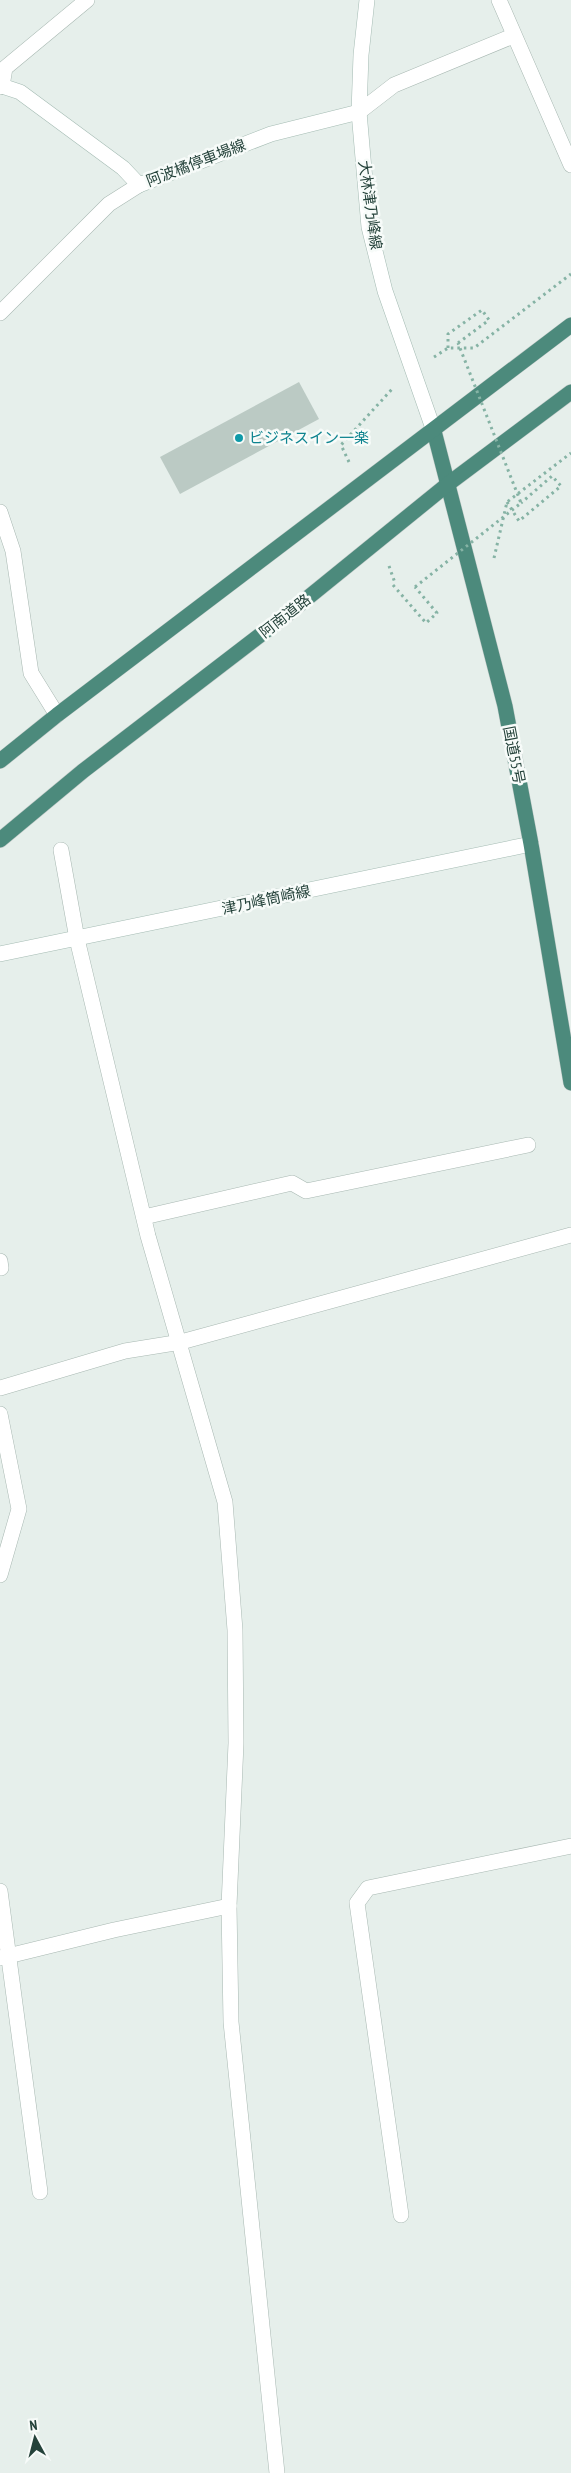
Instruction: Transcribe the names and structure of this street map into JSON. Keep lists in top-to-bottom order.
{
  "streets": {
    "highway": ["阿南道路", "国道55号"],
    "street": ["阿波橘停車場線", "大林津乃峰線", "津乃峰筒崎線"]
  },
  "crossings": [
    ["阿波橘停車場線", "大林津乃峰線"],
    ["大林津乃峰線", "国道55号"],
    ["阿南道路", "国道55号"],
    ["国道55号", "津乃峰筒崎線"]
  ],
  "places": ["ビジネスイン一楽"],
  "north": "top"
}
